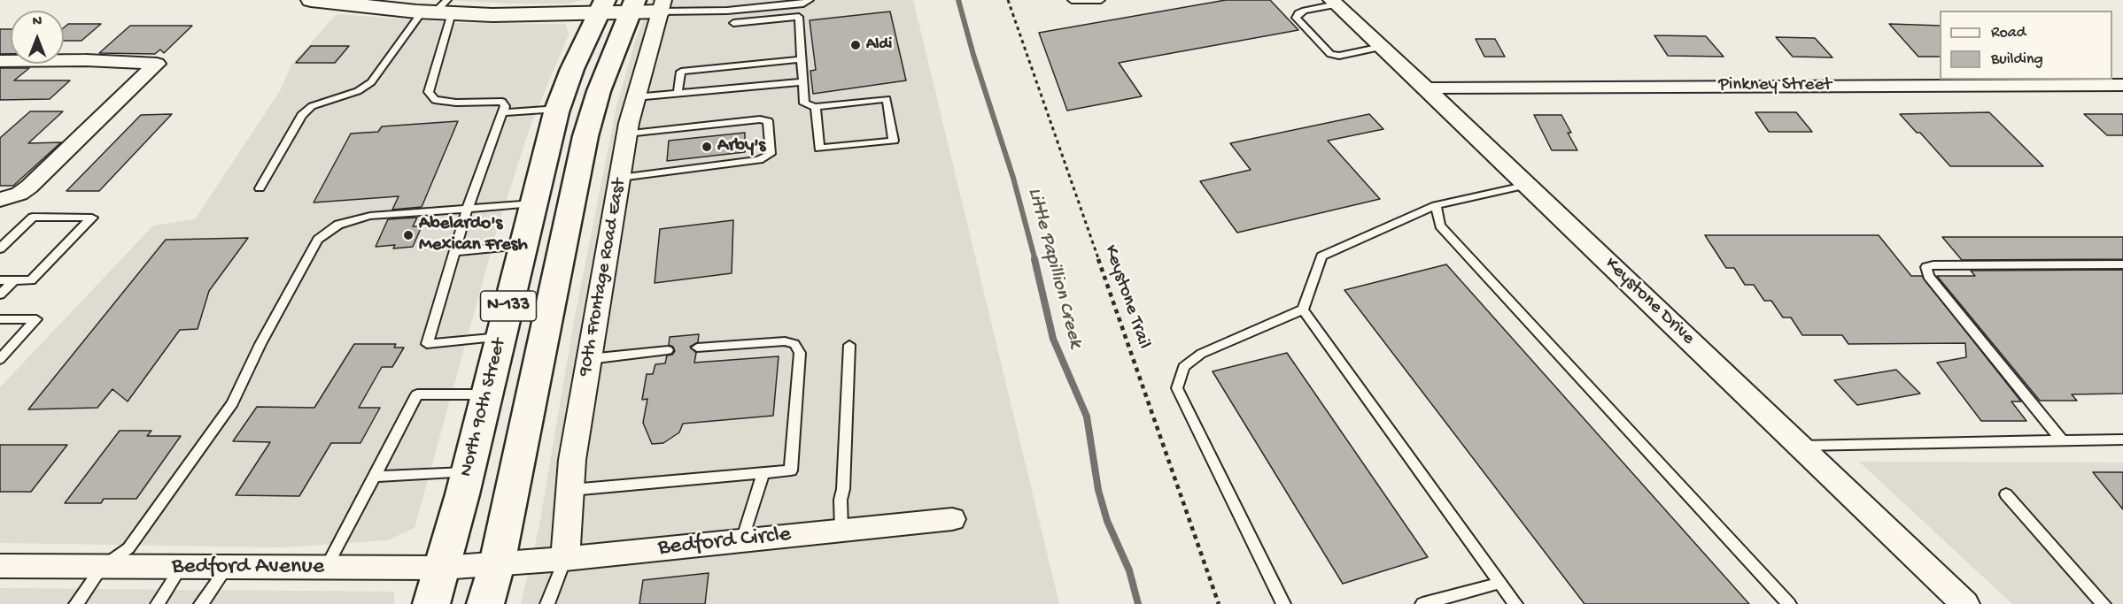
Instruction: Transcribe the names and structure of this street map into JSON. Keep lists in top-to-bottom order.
{
  "streets": {
    "main road": ["N-133", "North 90th Street"],
    "street": [
      "Pinkney Street",
      "90th Frontage Road East",
      "Keystone Drive",
      "Bedford Circle",
      "Bedford Avenue"
    ],
    "path": ["Keystone Trail"]
  },
  "crossings": [
    ["Pinkney Street", "Keystone Drive"],
    ["90th Frontage Road East", "Bedford Circle"],
    ["N-133", "North 90th Street"],
    ["N-133", "Bedford Circle"],
    ["N-133", "Bedford Avenue"],
    ["North 90th Street", "Bedford Avenue"],
    ["Bedford Circle", "Bedford Avenue"]
  ],
  "water": ["Little Papillion Creek"],
  "places": ["Aldi", "Arby's", "Abelardo's Mexican Fresh"],
  "legend": ["Road", "Building"],
  "north": "top"
}
